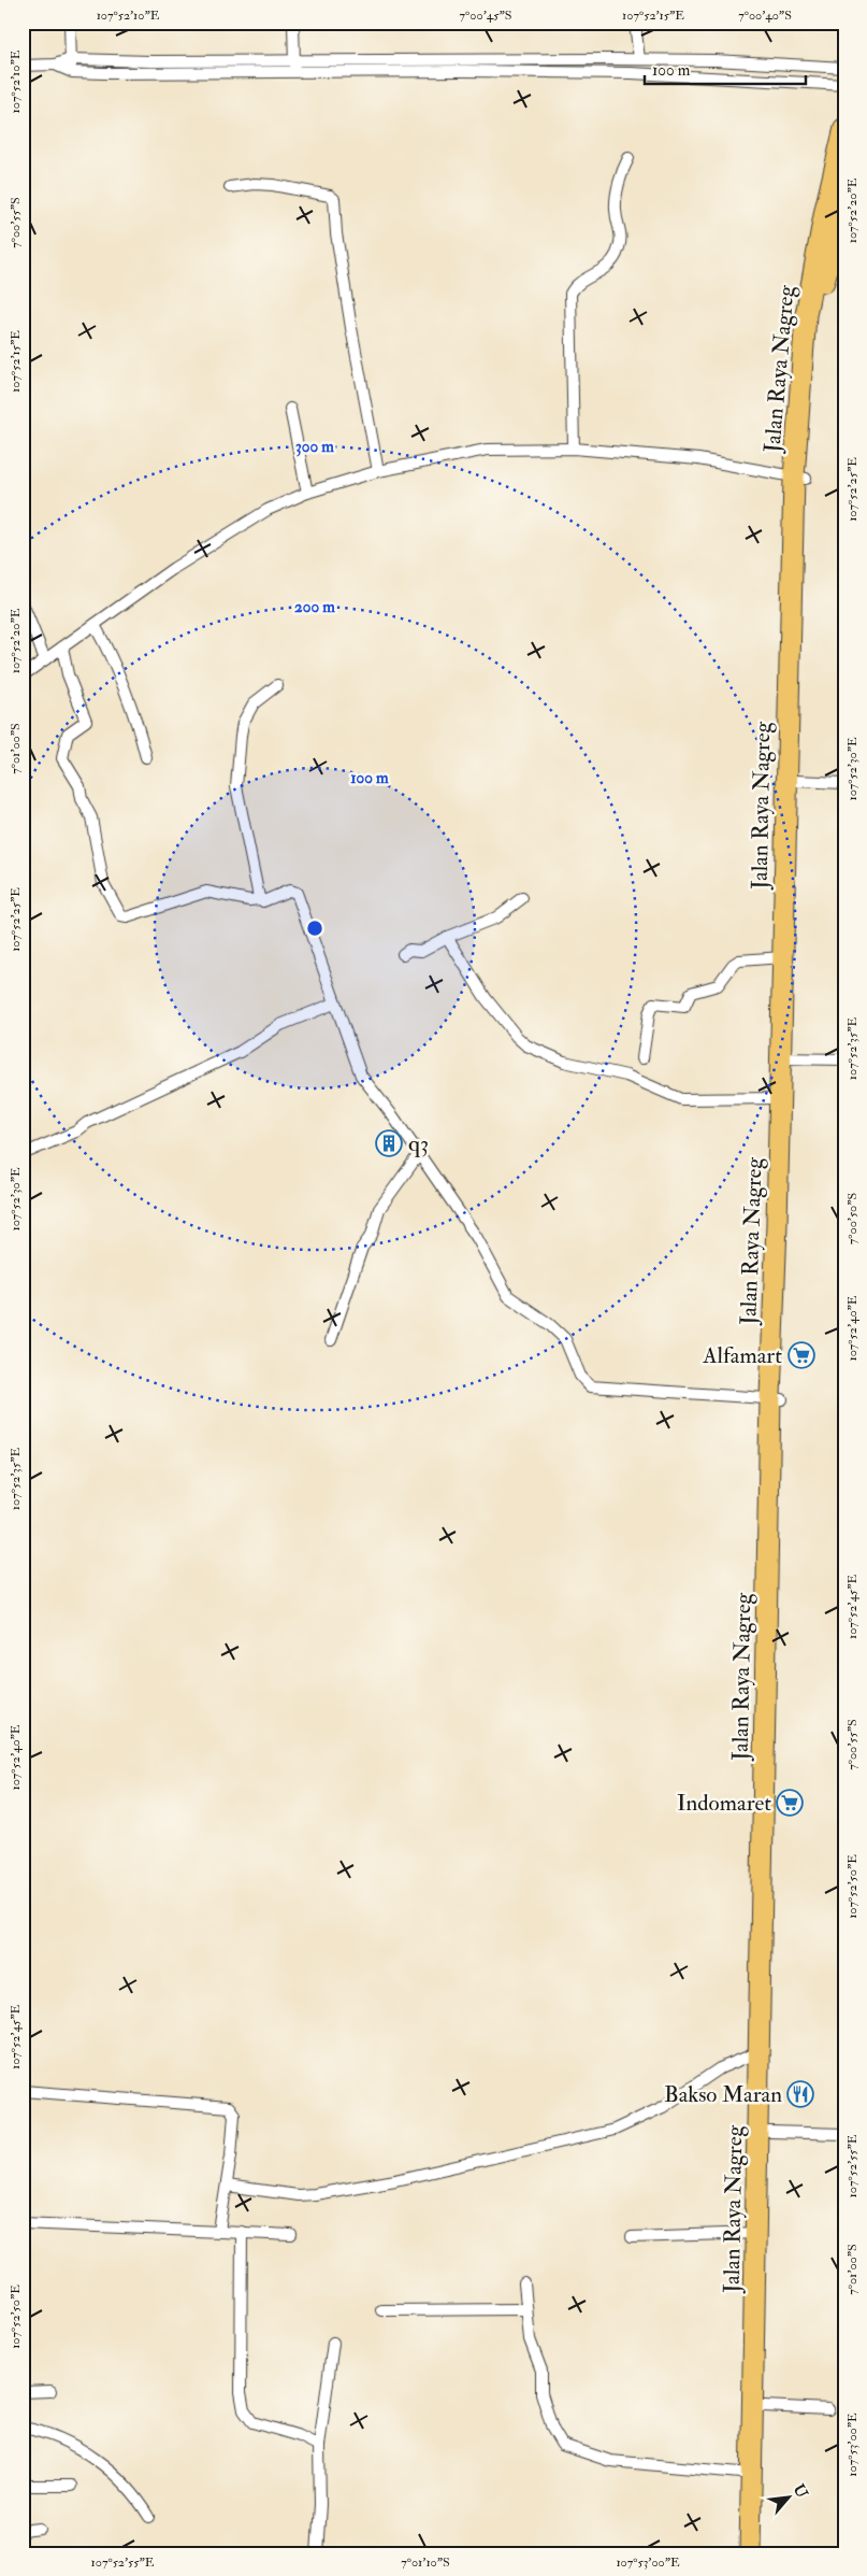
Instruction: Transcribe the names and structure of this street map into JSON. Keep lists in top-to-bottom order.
{
  "streets": {
    "highway": ["Jalan Raya Nagreg"]
  },
  "places": {
    "building": ["q3"],
    "supermarket": ["Alfamart", "Indomaret"],
    "restaurant": ["Bakso Maran"]
  },
  "scale_bar": "100 m",
  "north": "top right",
  "coordinates": [
    "107°52'10\"E",
    "7°00'45\"S",
    "107°52'15\"E",
    "7°00'40\"S",
    "107°52'20\"E",
    "7°00'55\"S",
    "107°52'25\"E",
    "7°01'00\"S",
    "107°52'30\"E",
    "107°52'35\"E",
    "7°00'50\"S",
    "107°52'40\"E",
    "107°52'45\"E",
    "107°52'50\"E",
    "107°52'55\"E",
    "107°53'00\"E",
    "7°01'10\"S"
  ],
  "rings": ["300 m", "200 m", "100 m"]
}
